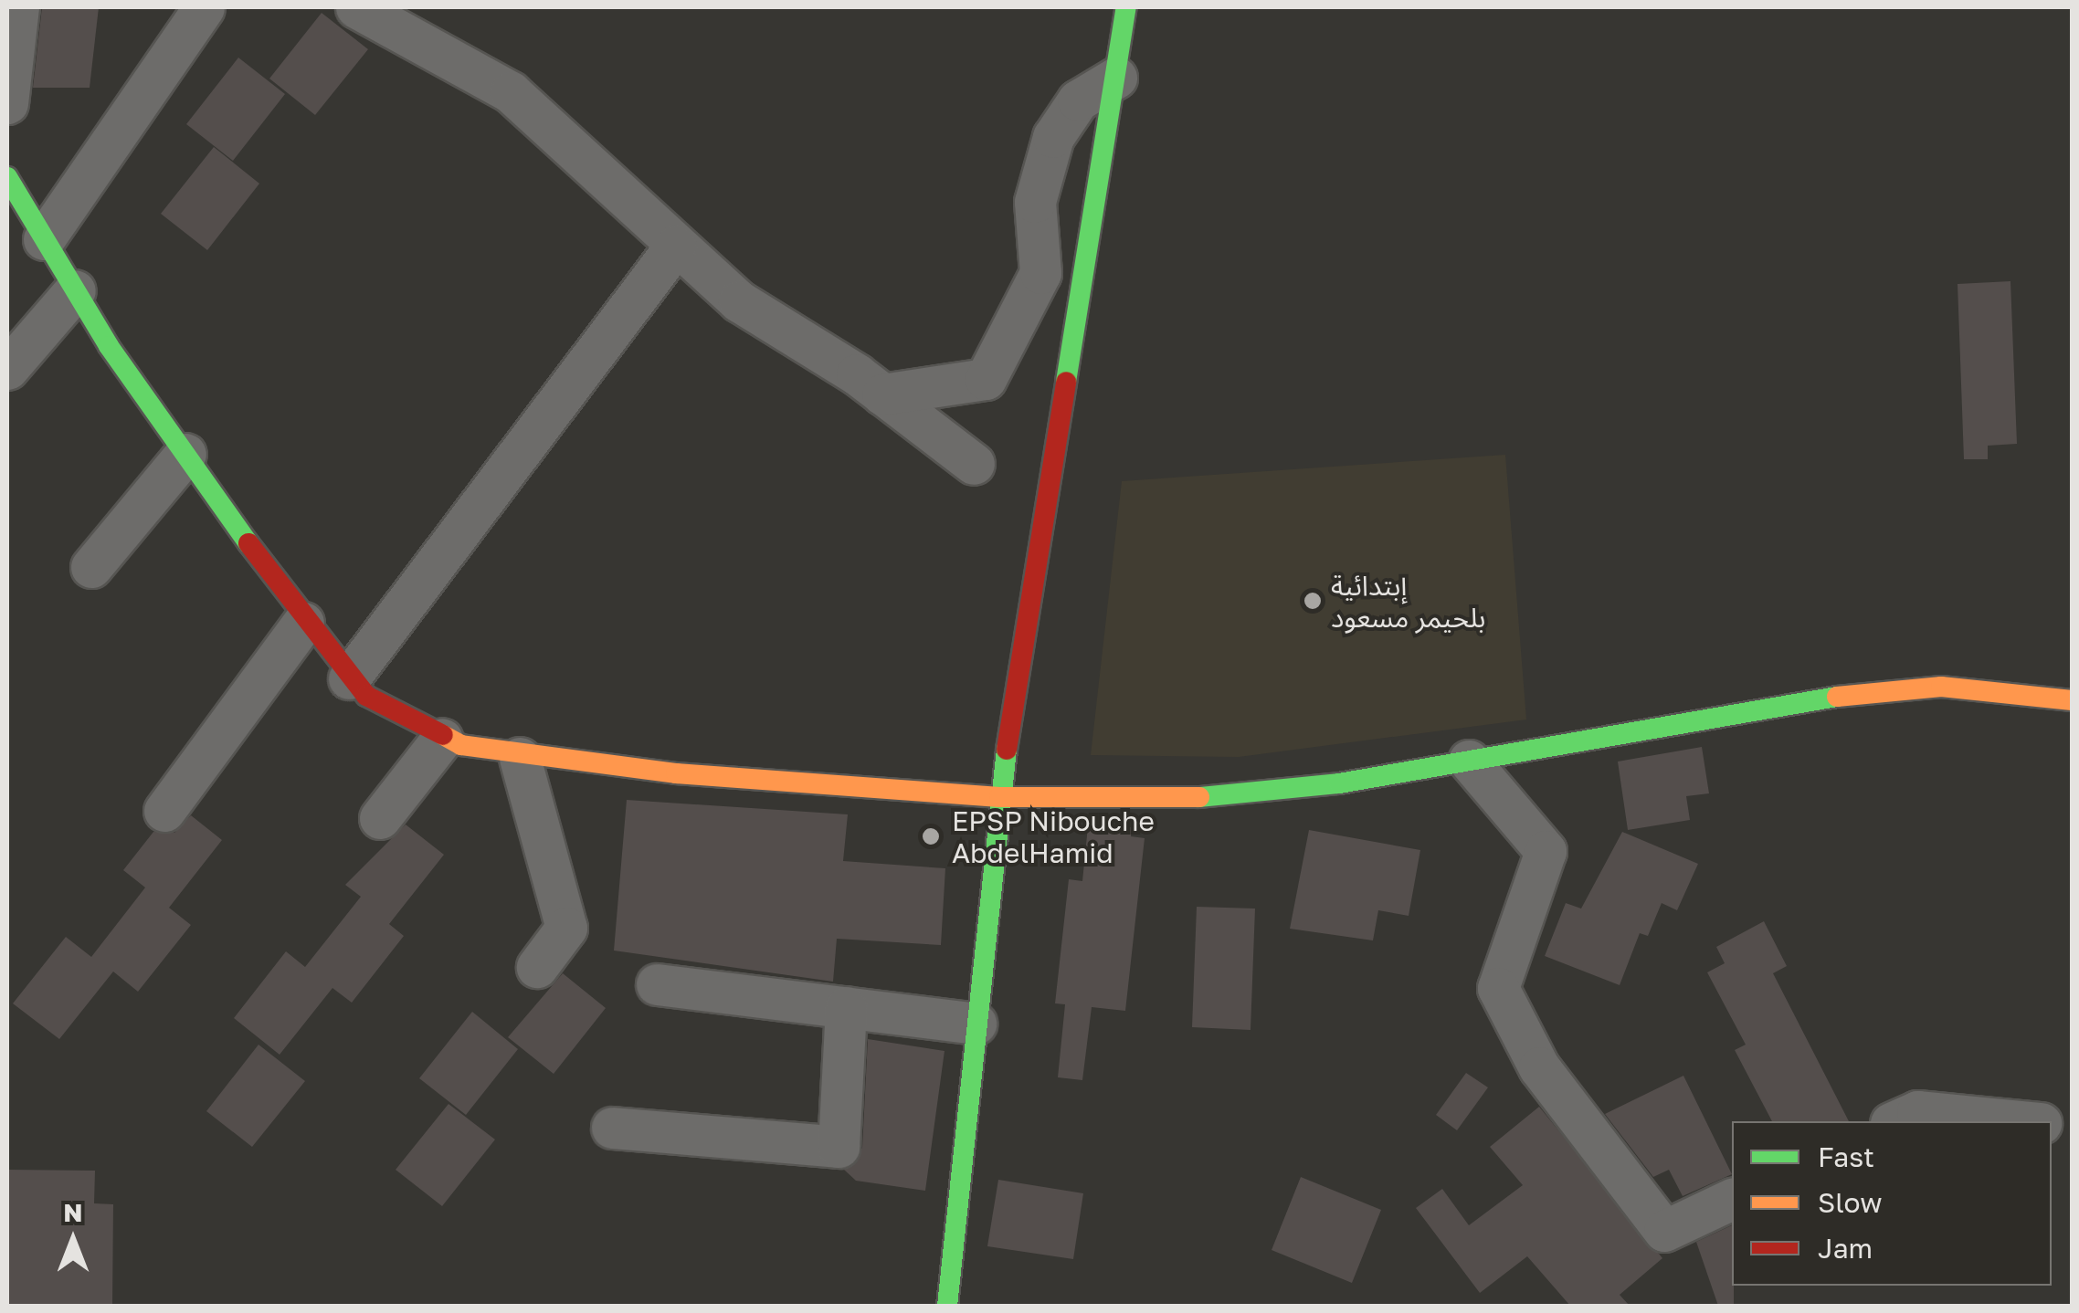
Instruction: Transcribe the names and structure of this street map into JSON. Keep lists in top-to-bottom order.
{
  "places": ["إبتدائية بلحيمر مسعود", "EPSP Nibouche AbdelHamid"],
  "legend": ["Fast", "Slow", "Jam"],
  "north": "top"
}
